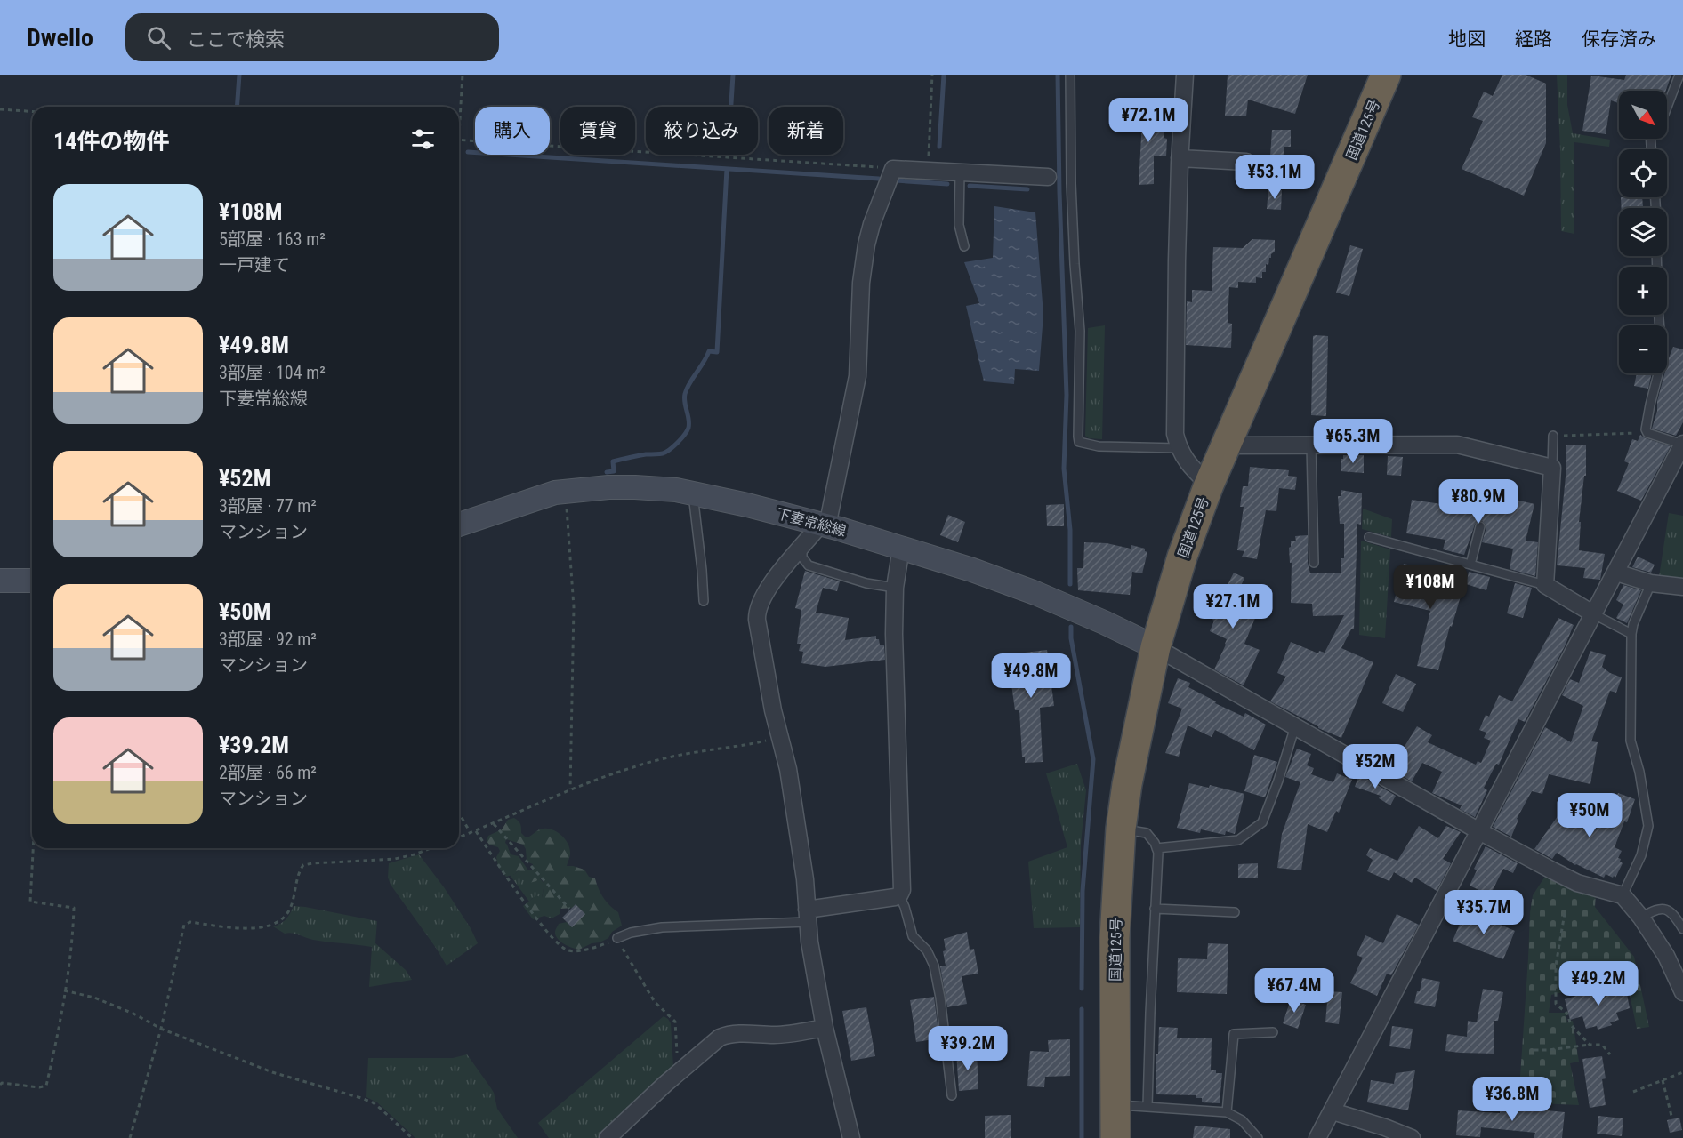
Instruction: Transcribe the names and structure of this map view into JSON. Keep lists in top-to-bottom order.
{
  "streets": {
    "highway": ["国道125号"],
    "main road": ["下妻常総線"]
  },
  "crossings": [
    ["国道125号", "下妻常総線"]
  ],
  "north": "bottom right",
  "page": {
    "header": "Dwello",
    "search": "ここで検索",
    "nav": ["地図", "経路", "保存済み"],
    "map_buttons": ["+", "−"],
    "price": [
      "¥72.1M",
      "¥53.1M",
      "¥65.3M",
      "¥80.9M",
      "¥108M",
      "¥27.1M",
      "¥49.8M",
      "¥52M",
      "¥50M",
      "¥35.7M",
      "¥49.2M",
      "¥67.4M",
      "¥39.2M",
      "¥36.8M"
    ],
    "chip": [
      "購入",
      "賃貸",
      "絞り込み",
      "新着"
    ],
    "heading": "14件の物件",
    "list": [
      {
        "name": "¥108M",
        "note": "5部屋 · 163 m² · 一戸建て"
      },
      {
        "name": "¥49.8M",
        "note": "3部屋 · 104 m² · 下妻常総線"
      },
      {
        "name": "¥52M",
        "note": "3部屋 · 77 m² · マンション"
      },
      {
        "name": "¥50M",
        "note": "3部屋 · 92 m² · マンション"
      },
      {
        "name": "¥39.2M",
        "note": "2部屋 · 66 m² · マンション"
      }
    ]
  }
}
